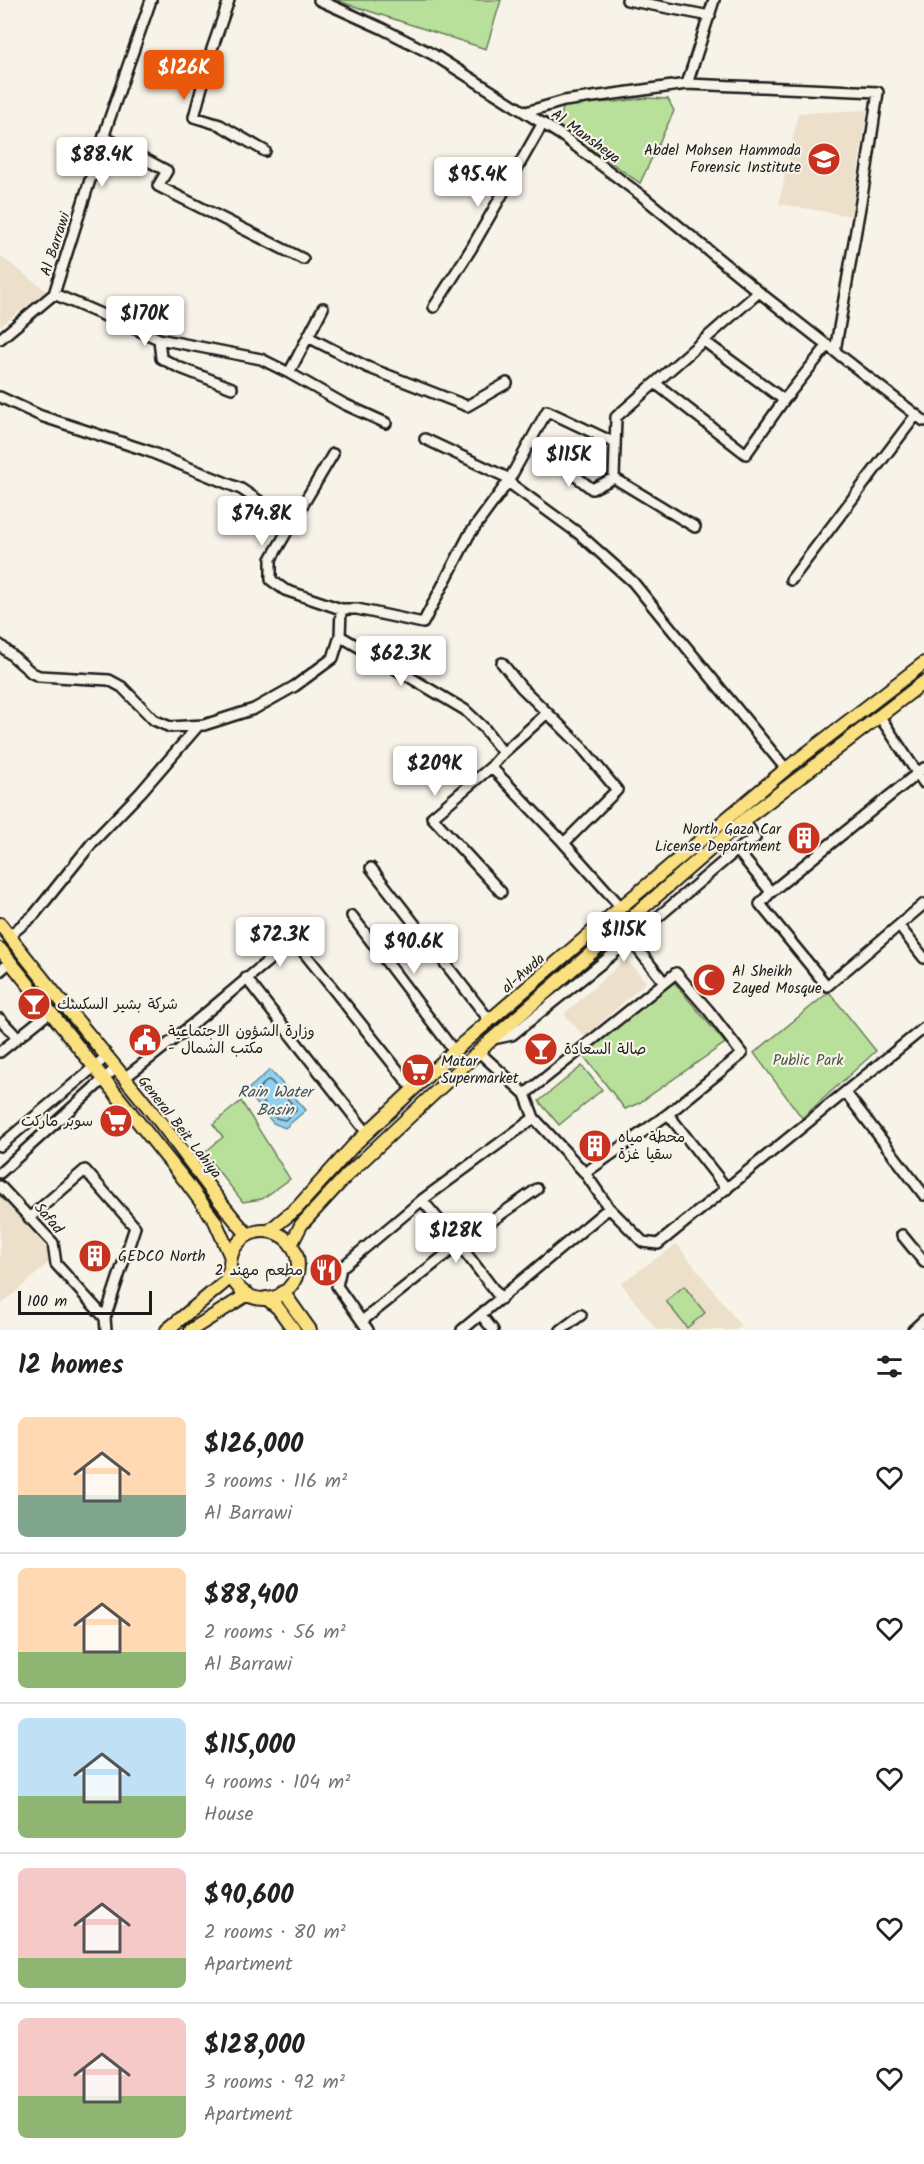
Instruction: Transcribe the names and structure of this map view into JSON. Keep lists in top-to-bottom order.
{
  "streets": {
    "main road": ["al-Awda", "General Beit Lahiya"],
    "street": ["Al Mansheya", "Al Barrawi", "Safad"]
  },
  "crossings": [
    ["al-Awda", "General Beit Lahiya"]
  ],
  "water": ["Rain Water Basin"],
  "parks": ["Public Park"],
  "places": {
    "school or university": ["Abdel Mohsen Hammoda Forensic Institute"],
    "building": ["North Gaza Car License Department", "محطة مياه سقيا غزة", "GEDCO North"],
    "mosque": ["Al Sheikh Zayed Mosque"],
    "bar": ["شركة بشير السكسك", "صالة السعادة"],
    "public building": ["وزارة الشؤون الاجتماعية - مكتب الشمال"],
    "supermarket": ["Matar Supermarket", "سوبر ماركت"],
    "restaurant": ["مطعم مهند 2"]
  },
  "scale_bar": "100 m",
  "page": {
    "price": [
      "$126K",
      "$88.4K",
      "$95.4K",
      "$170K",
      "$115K",
      "$74.8K",
      "$62.3K",
      "$209K",
      "$115K",
      "$72.3K",
      "$90.6K",
      "$128K"
    ],
    "scale": "100 m",
    "heading": "12 homes",
    "list": [
      {
        "name": "$126,000",
        "note": "3 rooms · 116 m² · Al Barrawi"
      },
      {
        "name": "$88,400",
        "note": "2 rooms · 56 m² · Al Barrawi"
      },
      {
        "name": "$115,000",
        "note": "4 rooms · 104 m² · House"
      },
      {
        "name": "$90,600",
        "note": "2 rooms · 80 m² · Apartment"
      },
      {
        "name": "$128,000",
        "note": "3 rooms · 92 m² · Apartment"
      }
    ]
  }
}
